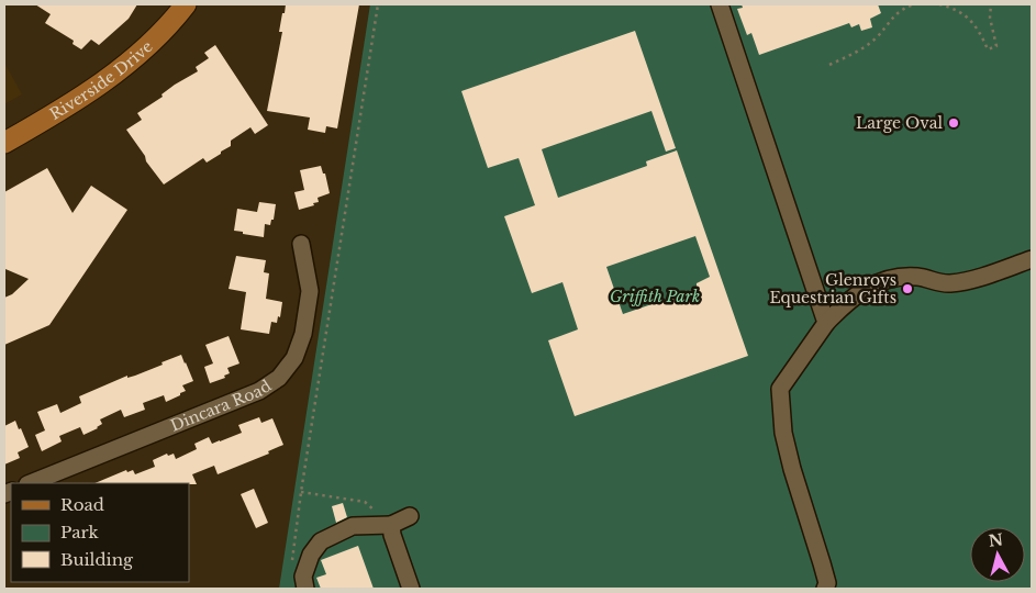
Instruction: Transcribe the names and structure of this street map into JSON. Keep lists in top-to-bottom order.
{
  "streets": {
    "main road": ["Riverside Drive"],
    "street": ["Dincara Road"]
  },
  "parks": ["Griffith Park"],
  "places": ["Large Oval", "Glenroys Equestrian Gifts"],
  "legend": ["Road", "Park", "Building"],
  "north": "top"
}
